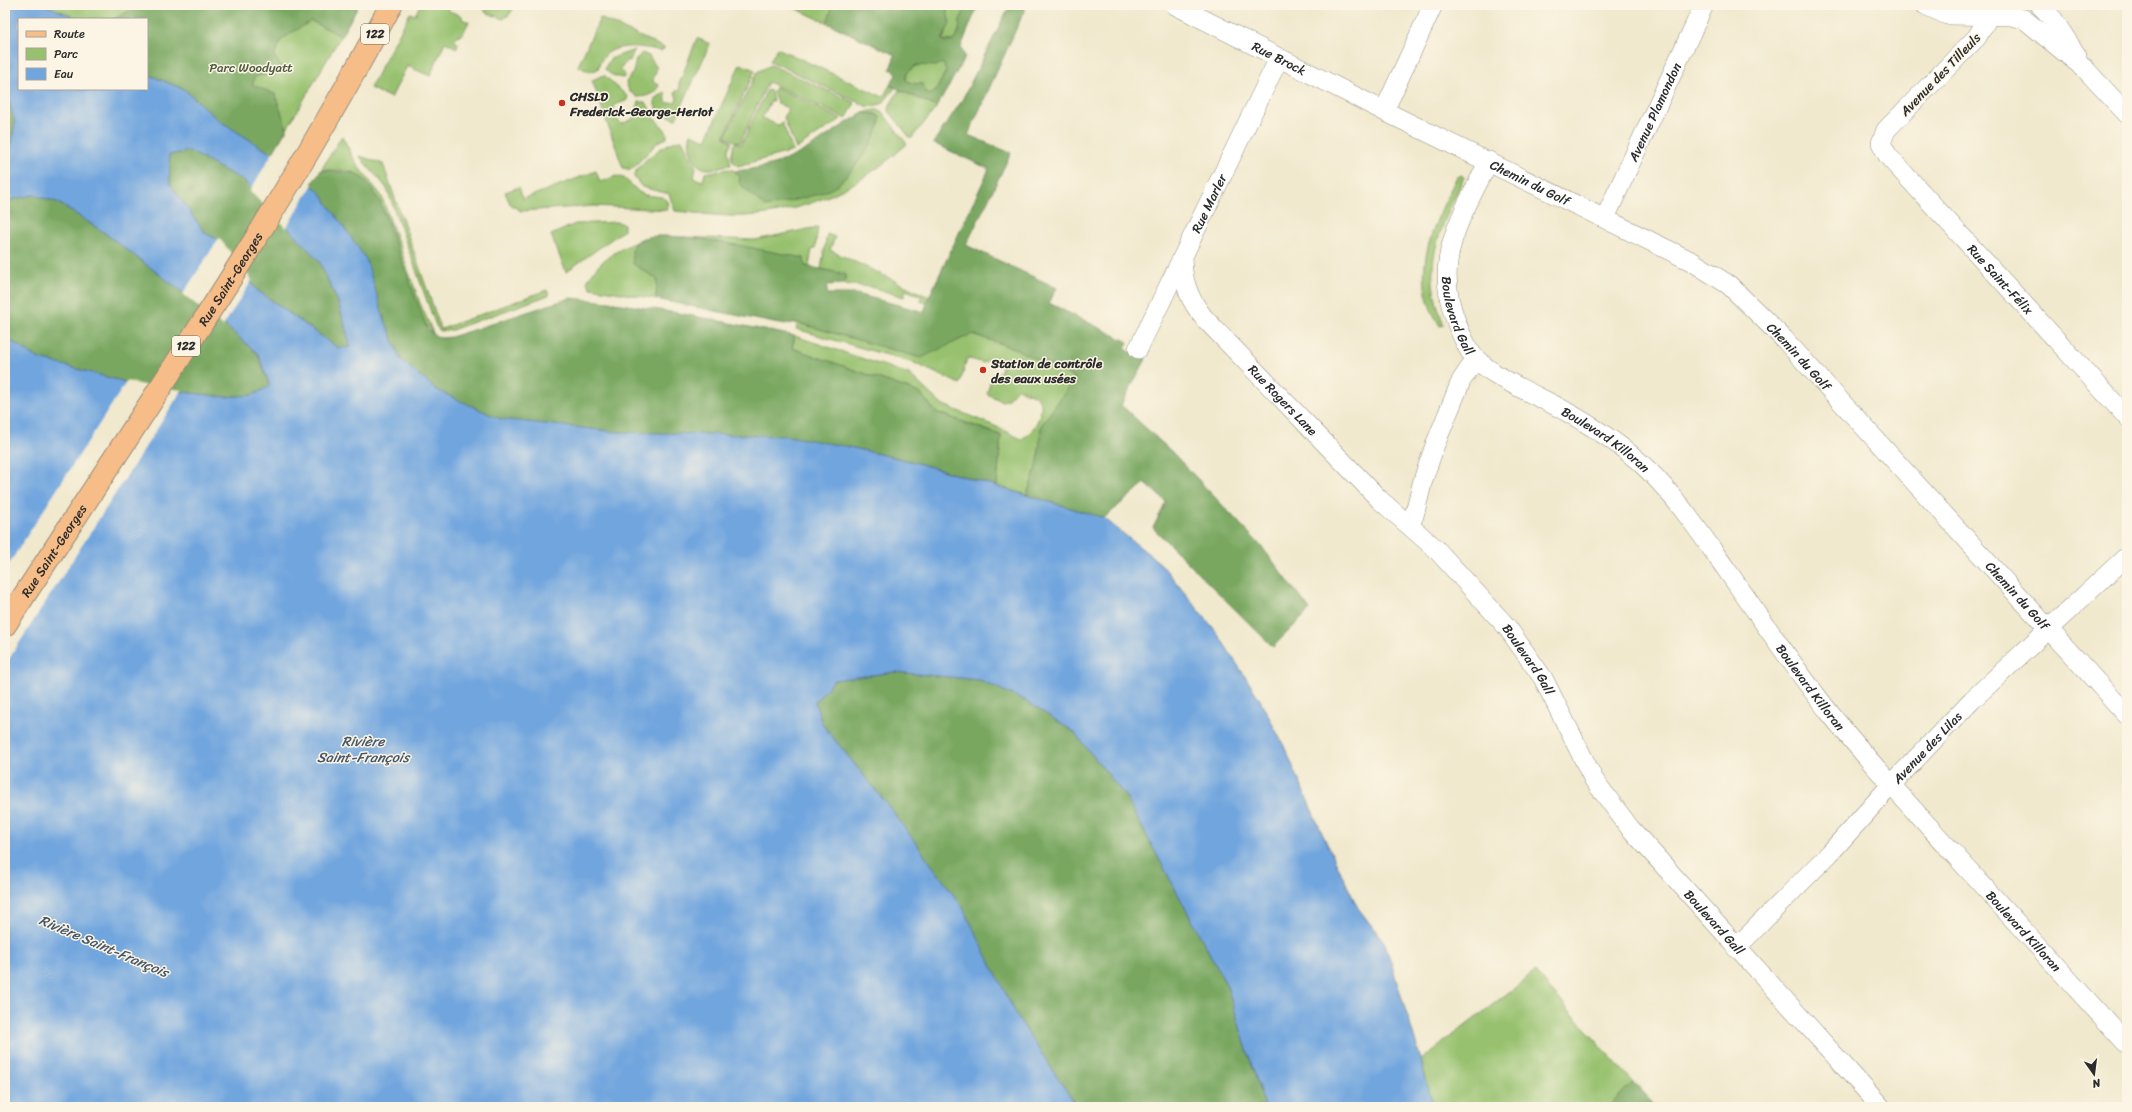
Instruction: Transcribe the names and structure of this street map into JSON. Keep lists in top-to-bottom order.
{
  "streets": {
    "main road": ["122", "Rue Saint-Georges"],
    "street": [
      "Rue Brock",
      "Avenue des Tilleuls",
      "Avenue Plamondon",
      "Chemin du Golf",
      "Rue Marler",
      "Rue Saint-Félix",
      "Boulevard Gall",
      "Rue Rogers Lane",
      "Boulevard Killoran",
      "Avenue des Lilas"
    ]
  },
  "crossings": [
    ["Rue Brock", "Chemin du Golf"],
    ["Rue Brock", "Rue Marler"],
    ["Avenue des Tilleuls", "Rue Saint-Félix"],
    ["Avenue Plamondon", "Chemin du Golf"],
    ["Chemin du Golf", "Boulevard Gall"],
    ["Chemin du Golf", "Avenue des Lilas"],
    ["Rue Marler", "Rue Rogers Lane"],
    ["Boulevard Gall", "Rue Rogers Lane"],
    ["Boulevard Gall", "Boulevard Killoran"],
    ["Boulevard Gall", "Avenue des Lilas"],
    ["Boulevard Killoran", "Avenue des Lilas"]
  ],
  "water": ["Rivière Saint-François"],
  "parks": ["Parc Woodyatt"],
  "places": ["CHSLD Frederick-George-Heriot", "Station de contrôle des eaux usées"],
  "legend": ["Route", "Parc", "Eau"],
  "north": "bottom"
}
